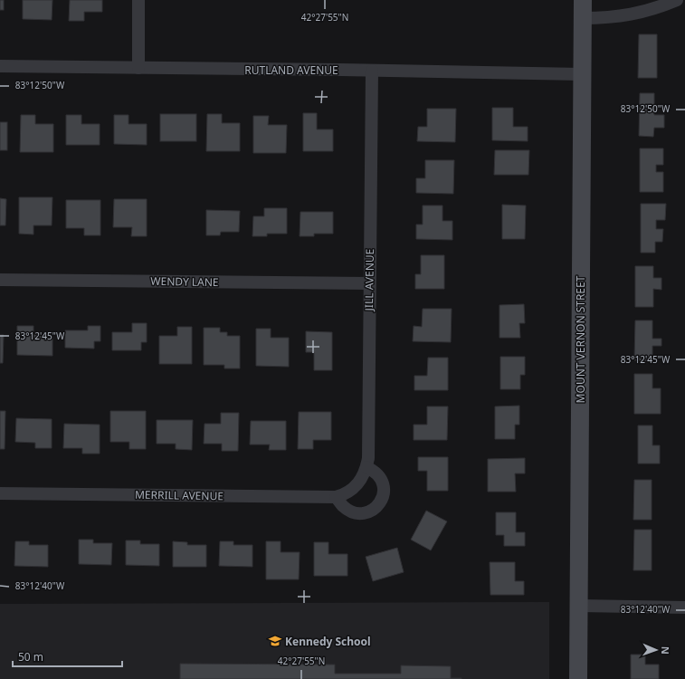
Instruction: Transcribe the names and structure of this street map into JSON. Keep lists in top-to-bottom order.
{
  "streets": {
    "street": [
      "RUTLAND AVENUE",
      "JILL AVENUE",
      "WENDY LANE",
      "MOUNT VERNON STREET",
      "MERRILL AVENUE"
    ]
  },
  "crossings": [
    ["RUTLAND AVENUE", "JILL AVENUE"],
    ["RUTLAND AVENUE", "MOUNT VERNON STREET"],
    ["JILL AVENUE", "WENDY LANE"],
    ["JILL AVENUE", "MERRILL AVENUE"]
  ],
  "places": {
    "school or university": ["Kennedy School"]
  },
  "scale_bar": "50 m",
  "north": "right",
  "coordinates": [
    "42°27'55\"N",
    "83°12'50\"W",
    "83°12'45\"W",
    "83°12'40\"W"
  ]
}
